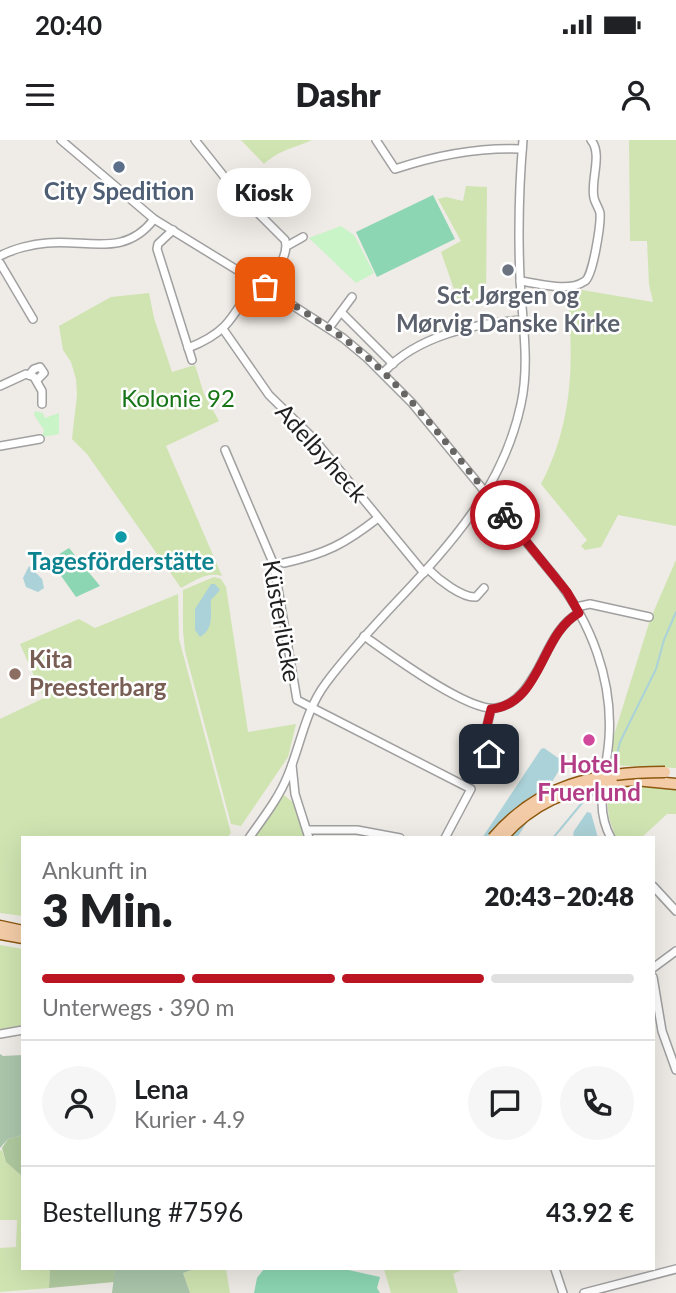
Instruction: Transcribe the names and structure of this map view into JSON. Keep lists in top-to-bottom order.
{
  "streets": {
    "street": ["Adelbyheck", "Küsterlücke"]
  },
  "parks": ["Kolonie 92"],
  "places": [
    "City Spedition",
    "Sct Jørgen og Mørvig Danske Kirke",
    "Kiosk",
    "Tagesförderstätte",
    "Kita Preesterbarg",
    "Hotel Fruerlund"
  ],
  "page": {
    "status": "20:40",
    "header": "Dashr",
    "bubble": "Kiosk",
    "heading": ["3 Min.", "Ankunft in", "20:43–20:48"],
    "panel": [
      "Lena",
      "Kurier · 4.9",
      "Bestellung #7596",
      "43.92 €"
    ],
    "bar": "Unterwegs · 390 m"
  }
}
